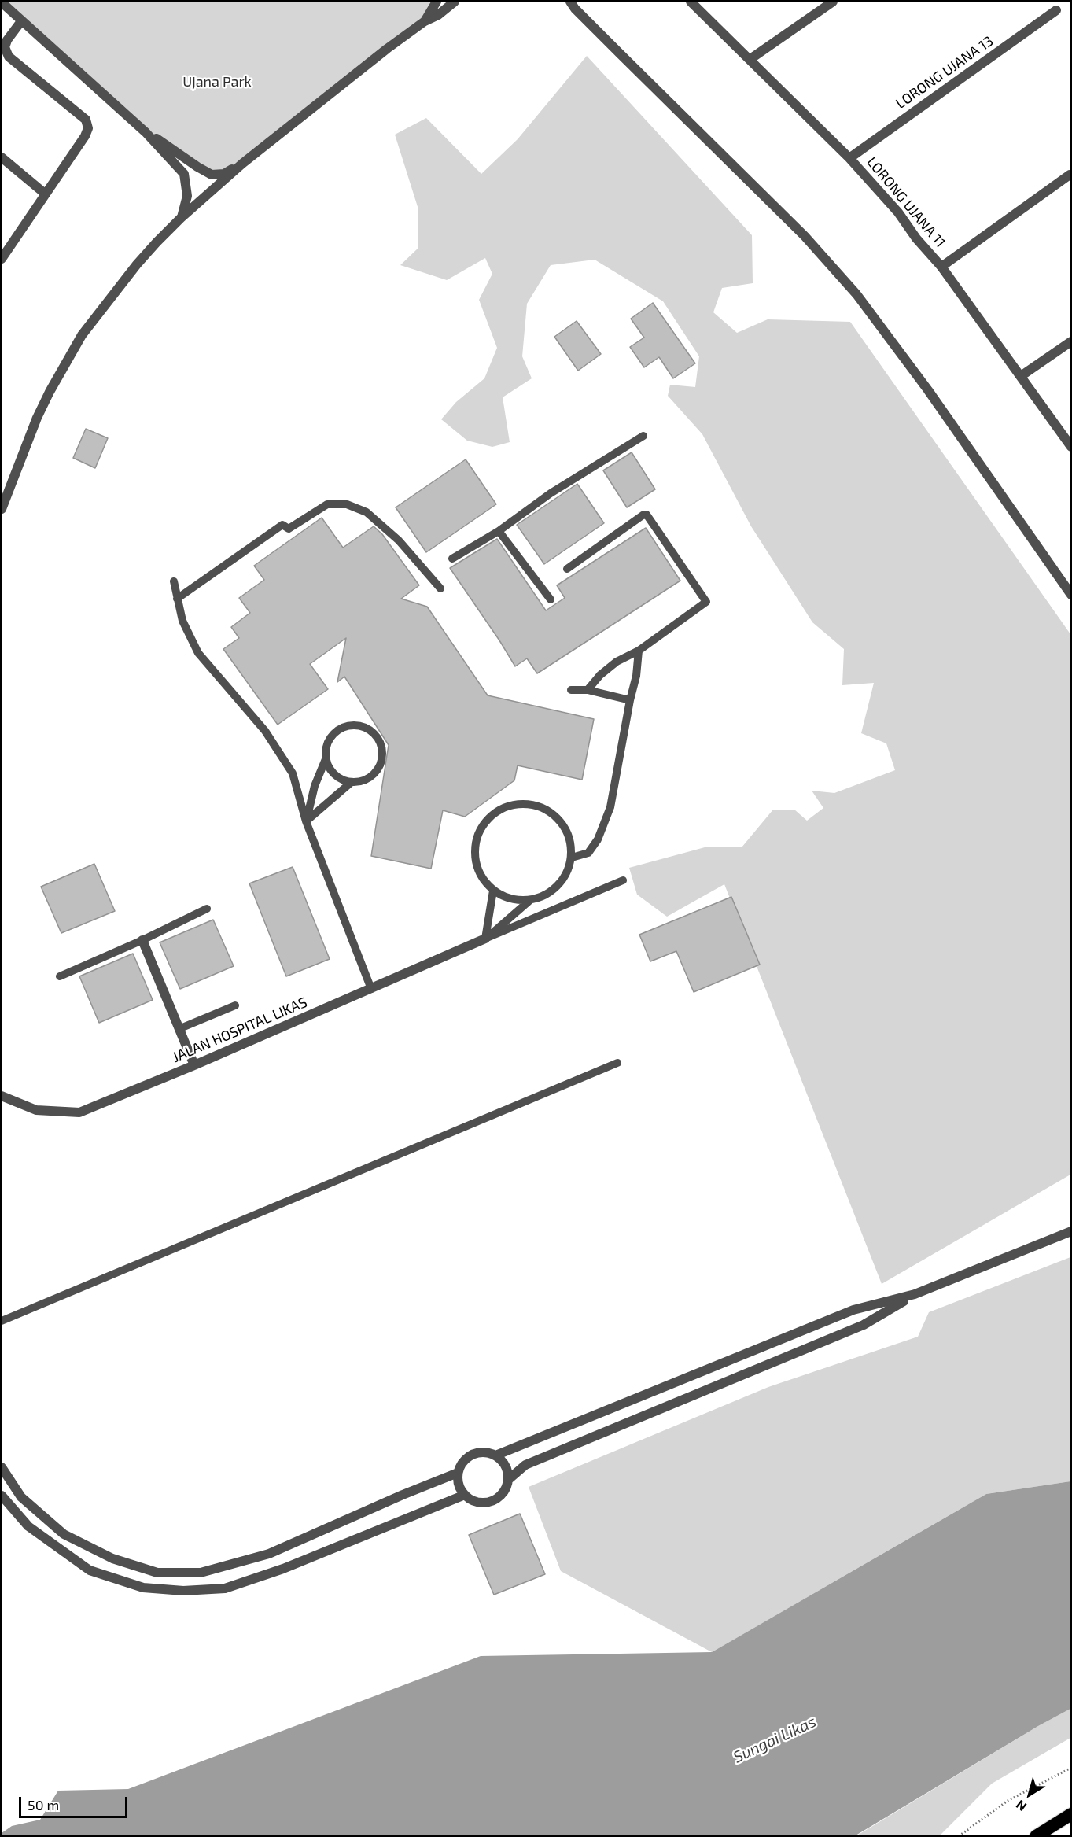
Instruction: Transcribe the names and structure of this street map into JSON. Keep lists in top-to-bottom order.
{
  "streets": {
    "street": ["LORONG UJANA 13", "LORONG UJANA 11", "JALAN HOSPITAL LIKAS"]
  },
  "crossings": [
    ["LORONG UJANA 13", "LORONG UJANA 11"]
  ],
  "water": ["Sungai Likas"],
  "parks": ["Ujana Park"],
  "scale_bar": "50 m",
  "north": "bottom left"
}
